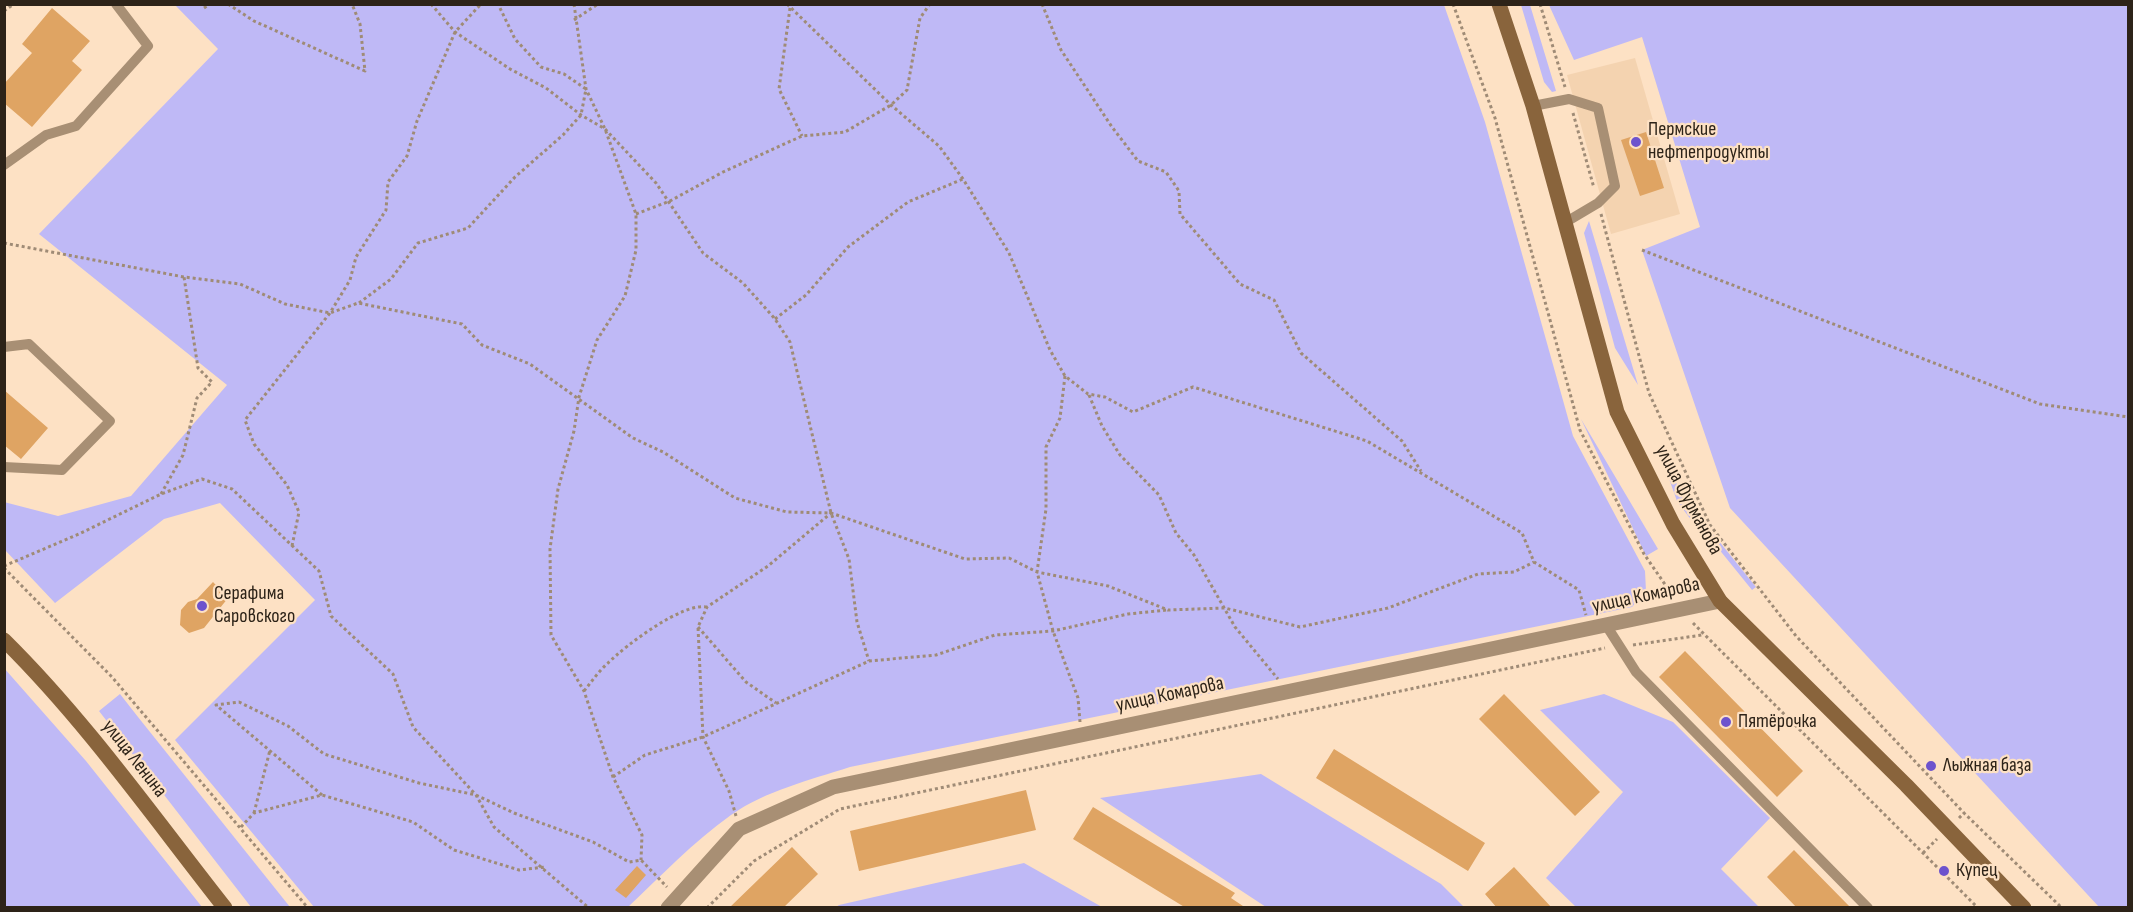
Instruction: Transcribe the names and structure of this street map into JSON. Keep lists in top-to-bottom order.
{
  "streets": {
    "main road": ["улица Фурманова", "улица Ленина"],
    "street": ["улица Комарова"]
  },
  "crossings": [
    ["улица Фурманова", "улица Комарова"]
  ],
  "places": [
    "Пермские нефтепродукты",
    "Серафима Саровского",
    "Пятёрочка",
    "Лыжная база",
    "Купец"
  ]
}
